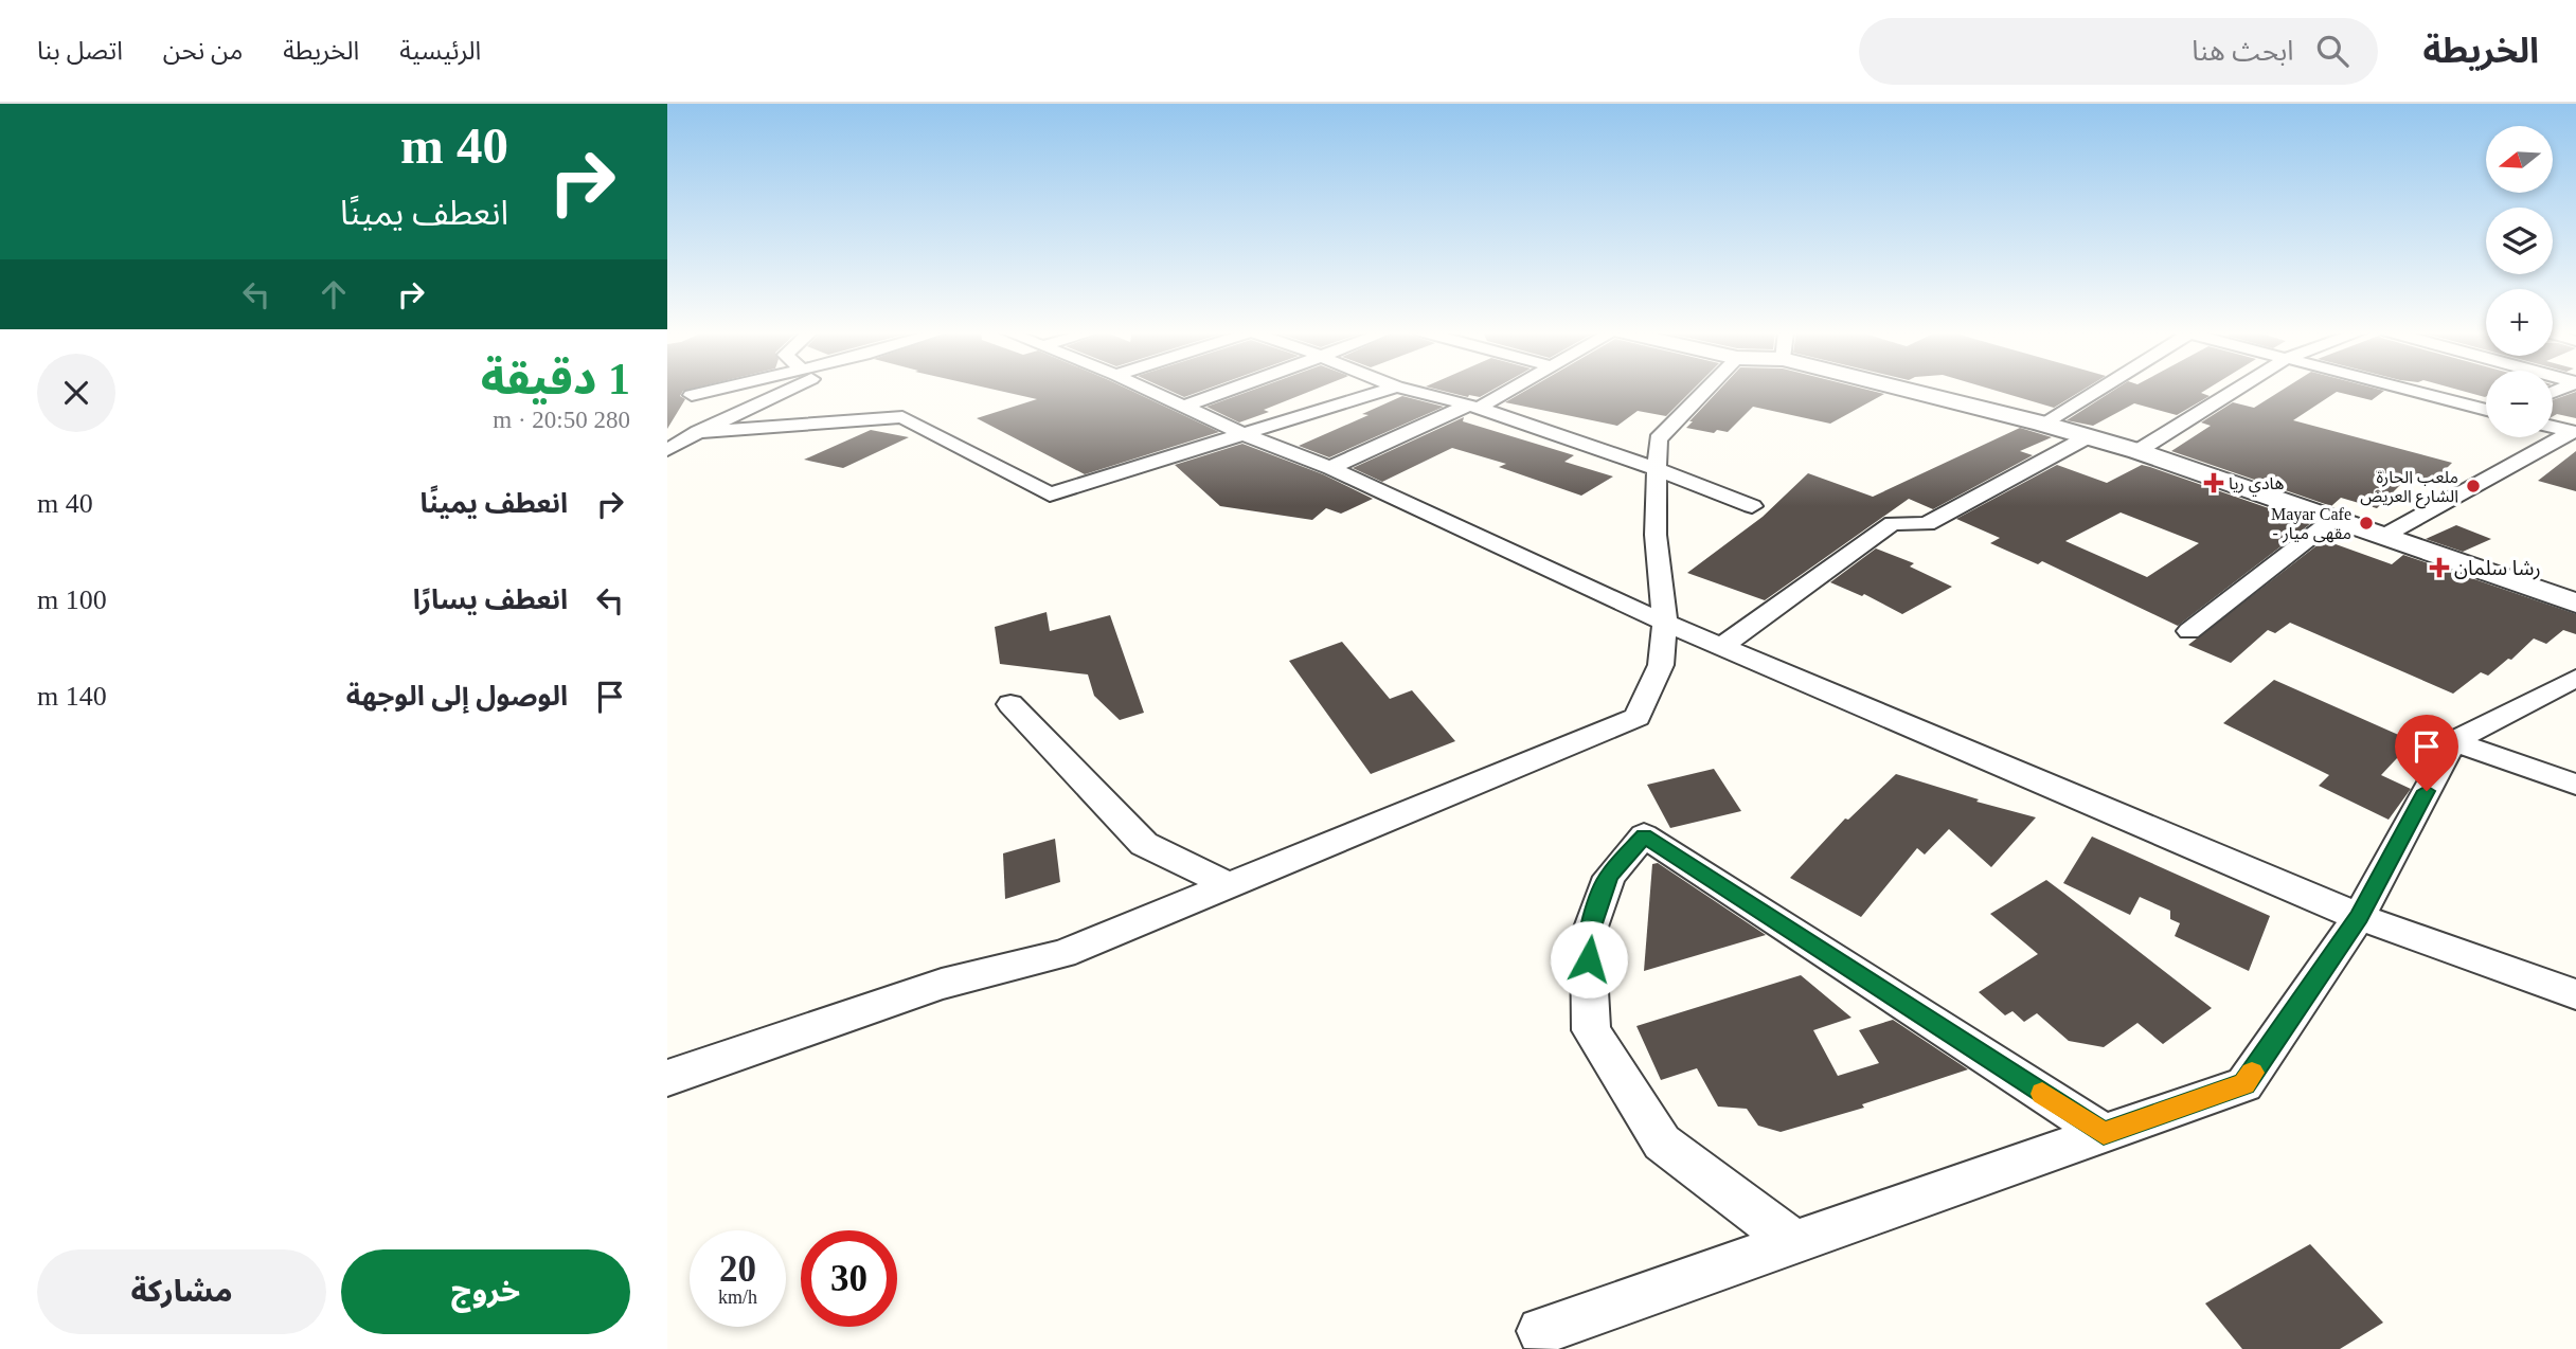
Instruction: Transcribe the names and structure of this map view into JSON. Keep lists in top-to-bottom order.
{
  "places": {
    "health": ["هادي ريا", "رشا سلمان"],
    "other": ["ملعب الحارة الشارع العريض", "Mayar Cafe - مقهى ميار"]
  },
  "north": "left",
  "page": {
    "header": "الخريطة",
    "search": "ابحث هنا",
    "nav": [
      "الرئيسية",
      "الخريطة",
      "من نحن",
      "اتصل بنا"
    ],
    "turn": ["40 m", "انعطف يمينًا"],
    "map_buttons": ["+", "−"],
    "heading": ["1 دقيقة", "280 m · 20:50"],
    "list": [
      {
        "name": "انعطف يمينًا",
        "value": "40 m"
      },
      {
        "name": "انعطف يسارًا",
        "value": "100 m"
      },
      {
        "name": "الوصول إلى الوجهة",
        "value": "140 m"
      }
    ],
    "speed": "20 km/h",
    "limit": "30",
    "buttons": ["خروج", "مشاركة"]
  }
}
